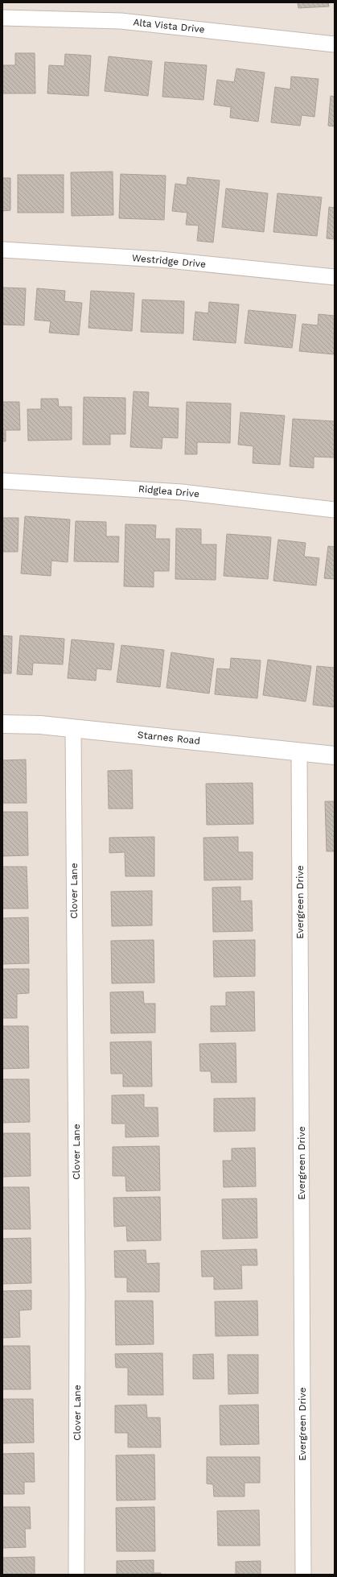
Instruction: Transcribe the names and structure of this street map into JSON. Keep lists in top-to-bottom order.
{
  "streets": {
    "main road": ["Starnes Road"],
    "street": [
      "Alta Vista Drive",
      "Westridge Drive",
      "Ridglea Drive",
      "Clover Lane",
      "Evergreen Drive"
    ]
  },
  "crossings": [
    ["Starnes Road", "Clover Lane"],
    ["Starnes Road", "Evergreen Drive"]
  ]
}
